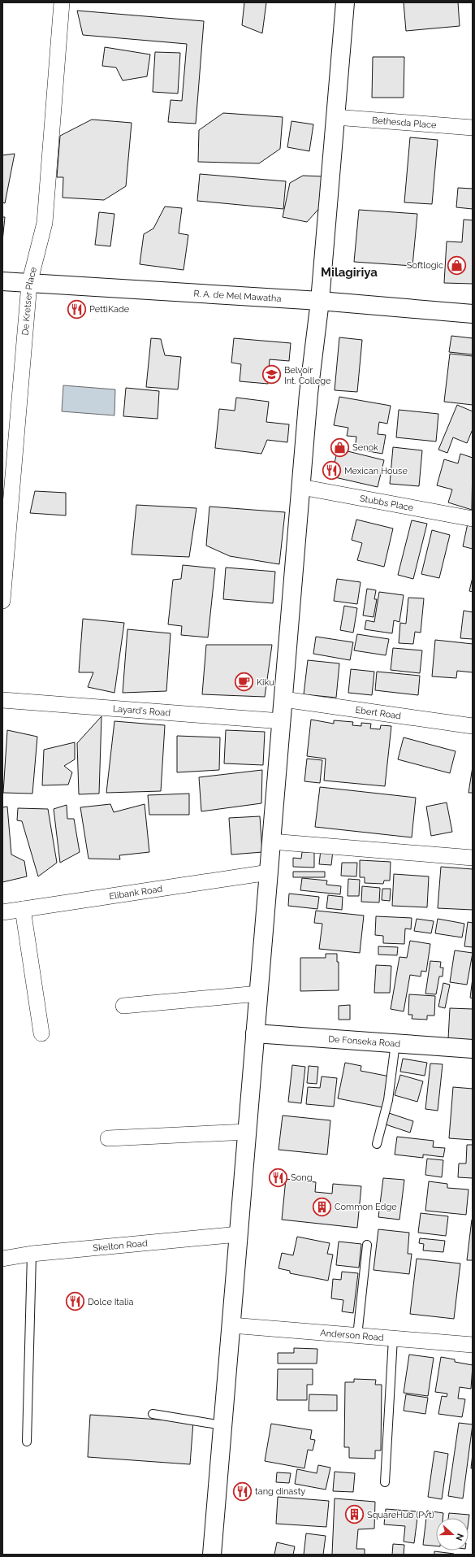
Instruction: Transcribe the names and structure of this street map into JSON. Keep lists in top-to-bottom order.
{
  "streets": {
    "main road": ["R. A. de Mel Mawatha", "De Fonseka Road"],
    "street": [
      "Bethesda Place",
      "De Kretser Place",
      "Stubbs Place",
      "Layard's Road",
      "Ebert Road",
      "Elibank Road",
      "Skelton Road",
      "Anderson Road"
    ]
  },
  "crossings": [
    ["R. A. de Mel Mawatha", "De Kretser Place"]
  ],
  "districts": ["Milagiriya"],
  "places": {
    "shop": ["Softlogic", "Senok"],
    "restaurant": [
      "PettiKade",
      "Mexican House",
      "Song",
      "Dolce Italia",
      "tang dinasty"
    ],
    "school or university": ["Belvoir Int. College"],
    "cafe": ["Kiku"],
    "building": ["Common Edge", "SquareHub (Pvt)"]
  },
  "north": "right"
}
